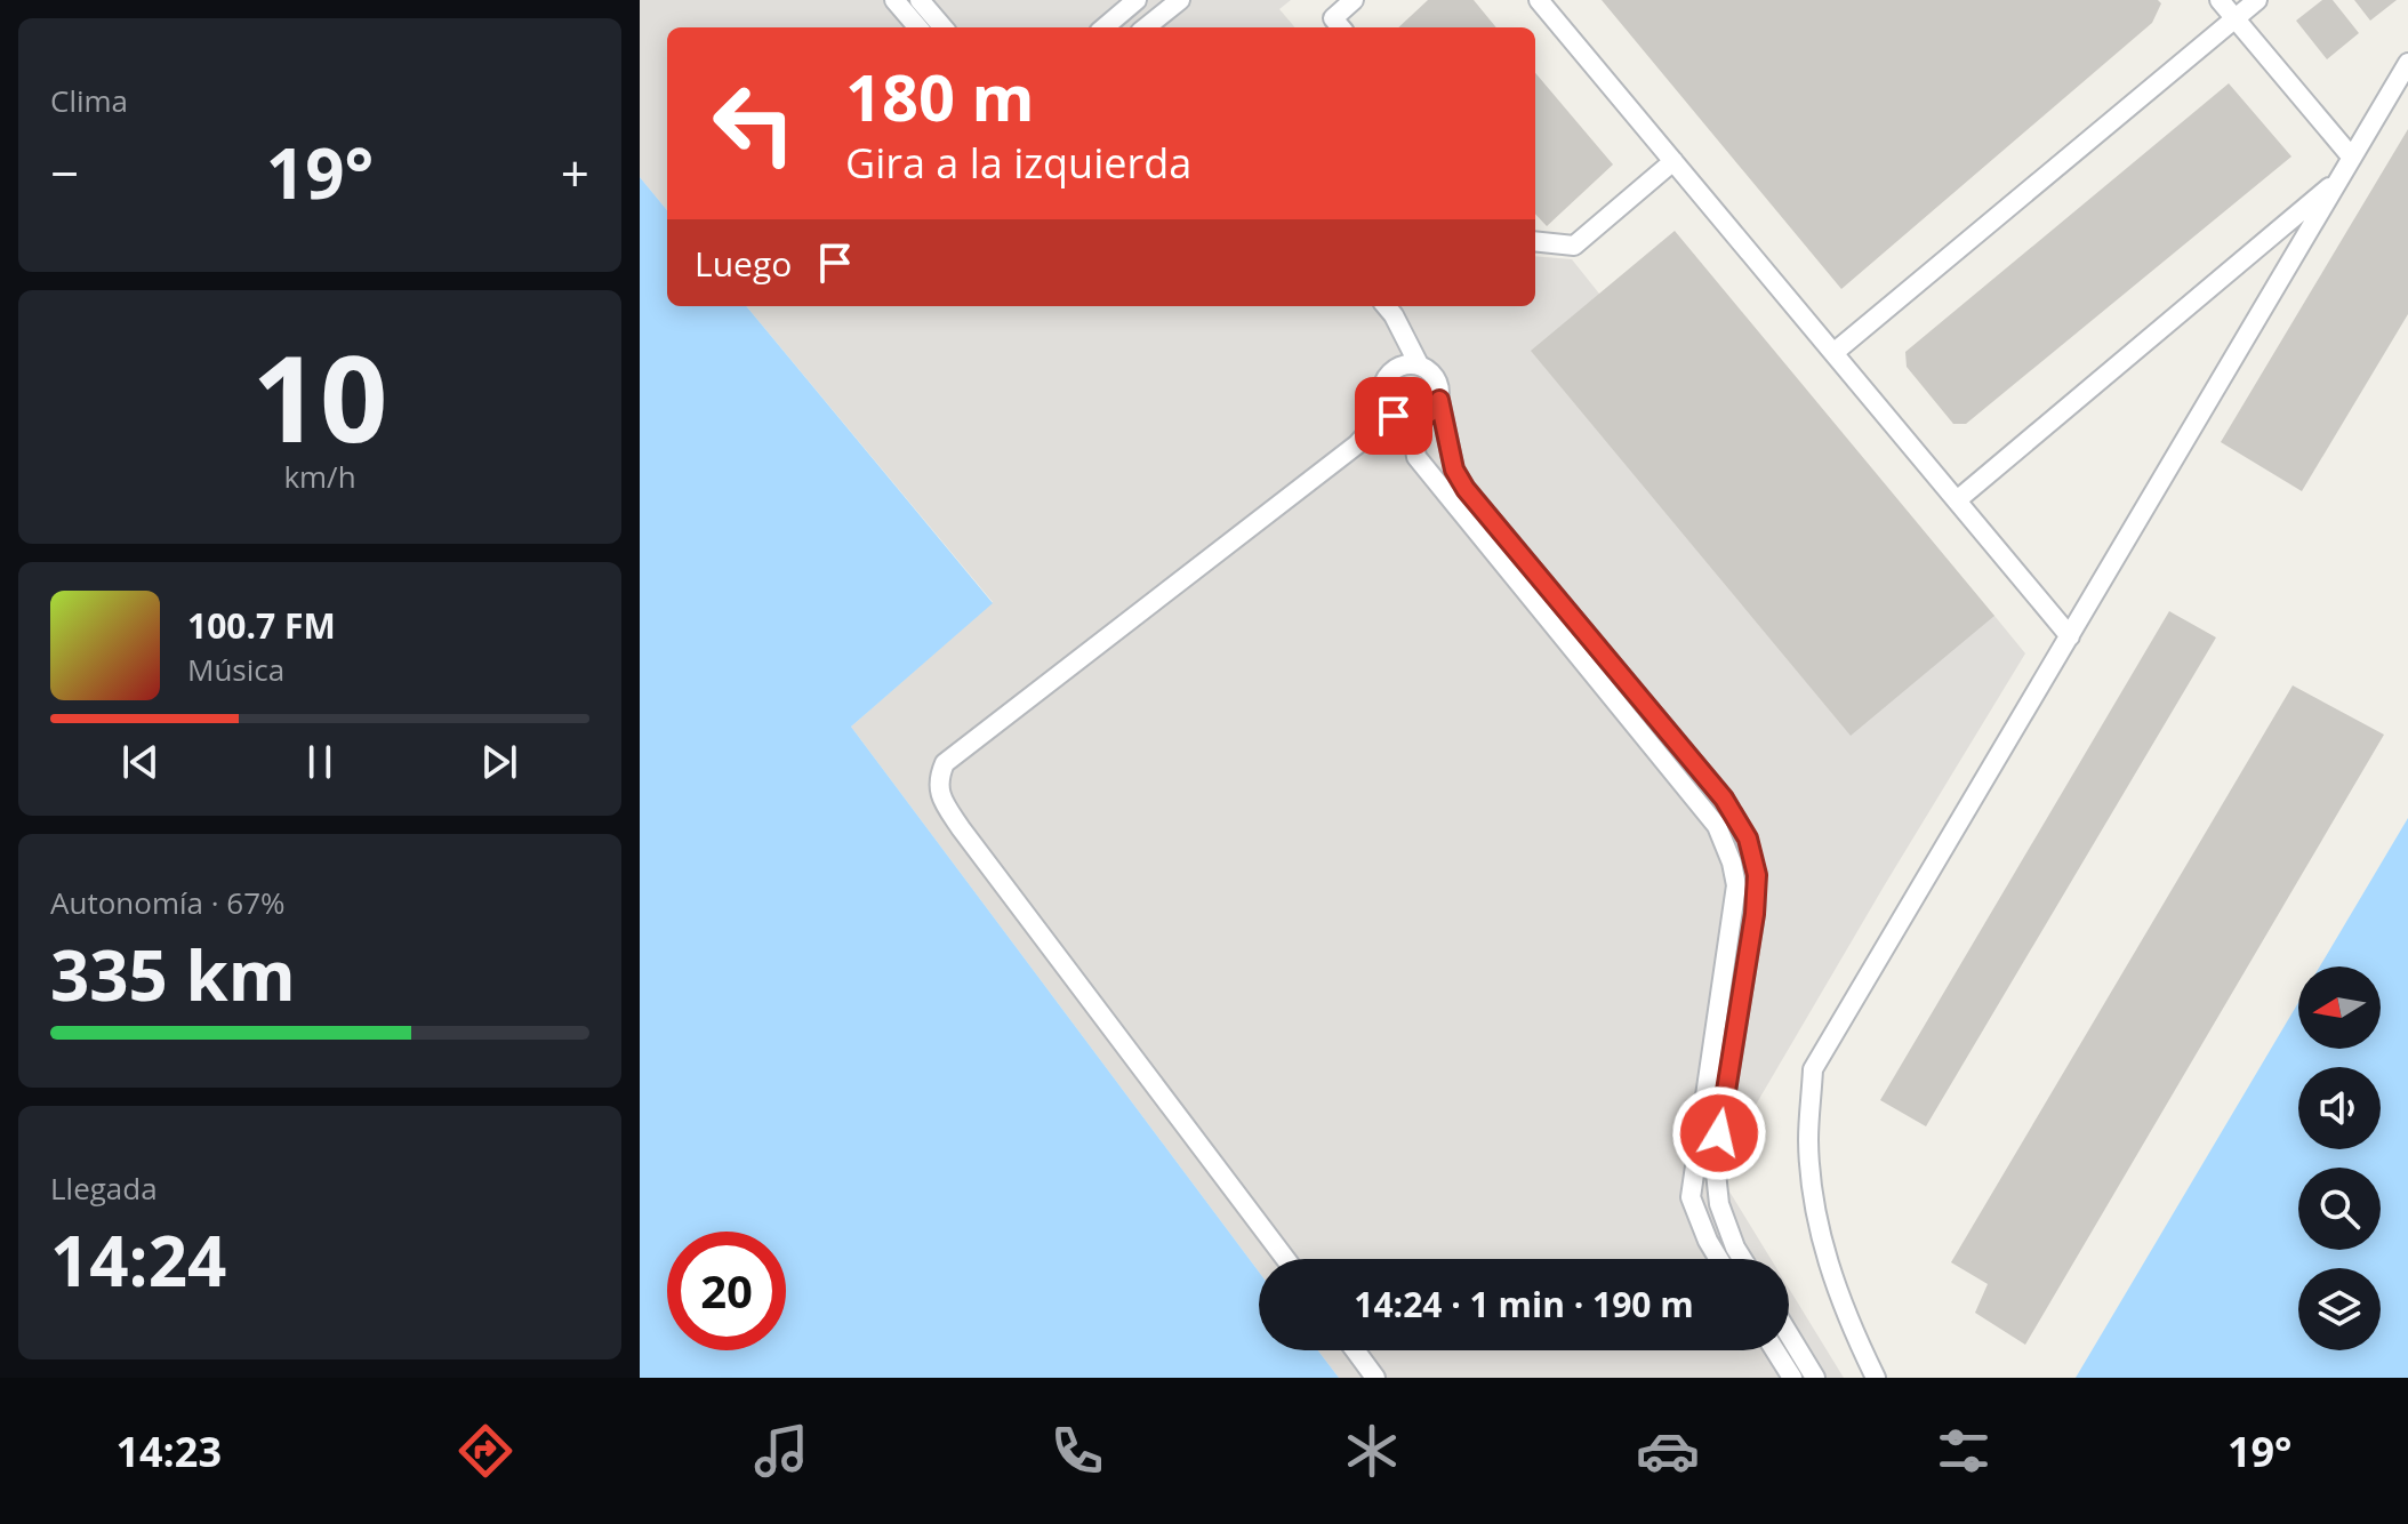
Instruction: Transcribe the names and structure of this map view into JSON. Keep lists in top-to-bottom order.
{
  "north": "left",
  "page": {
    "tile": [
      "Clima",
      ["10", "km/h"],
      ["Autonomía · 67%", "335 km"],
      ["Llegada", "14:24"]
    ],
    "turn": ["180 m", "Gira a la izquierda"],
    "heat": ["−", "19°", "+"],
    "then": "Luego",
    "song": ["100.7 FM", "Música"],
    "limit": "20",
    "trip": "14:24 · 1 min · 190 m",
    "tabs": ["14:23", "19°"]
  }
}
